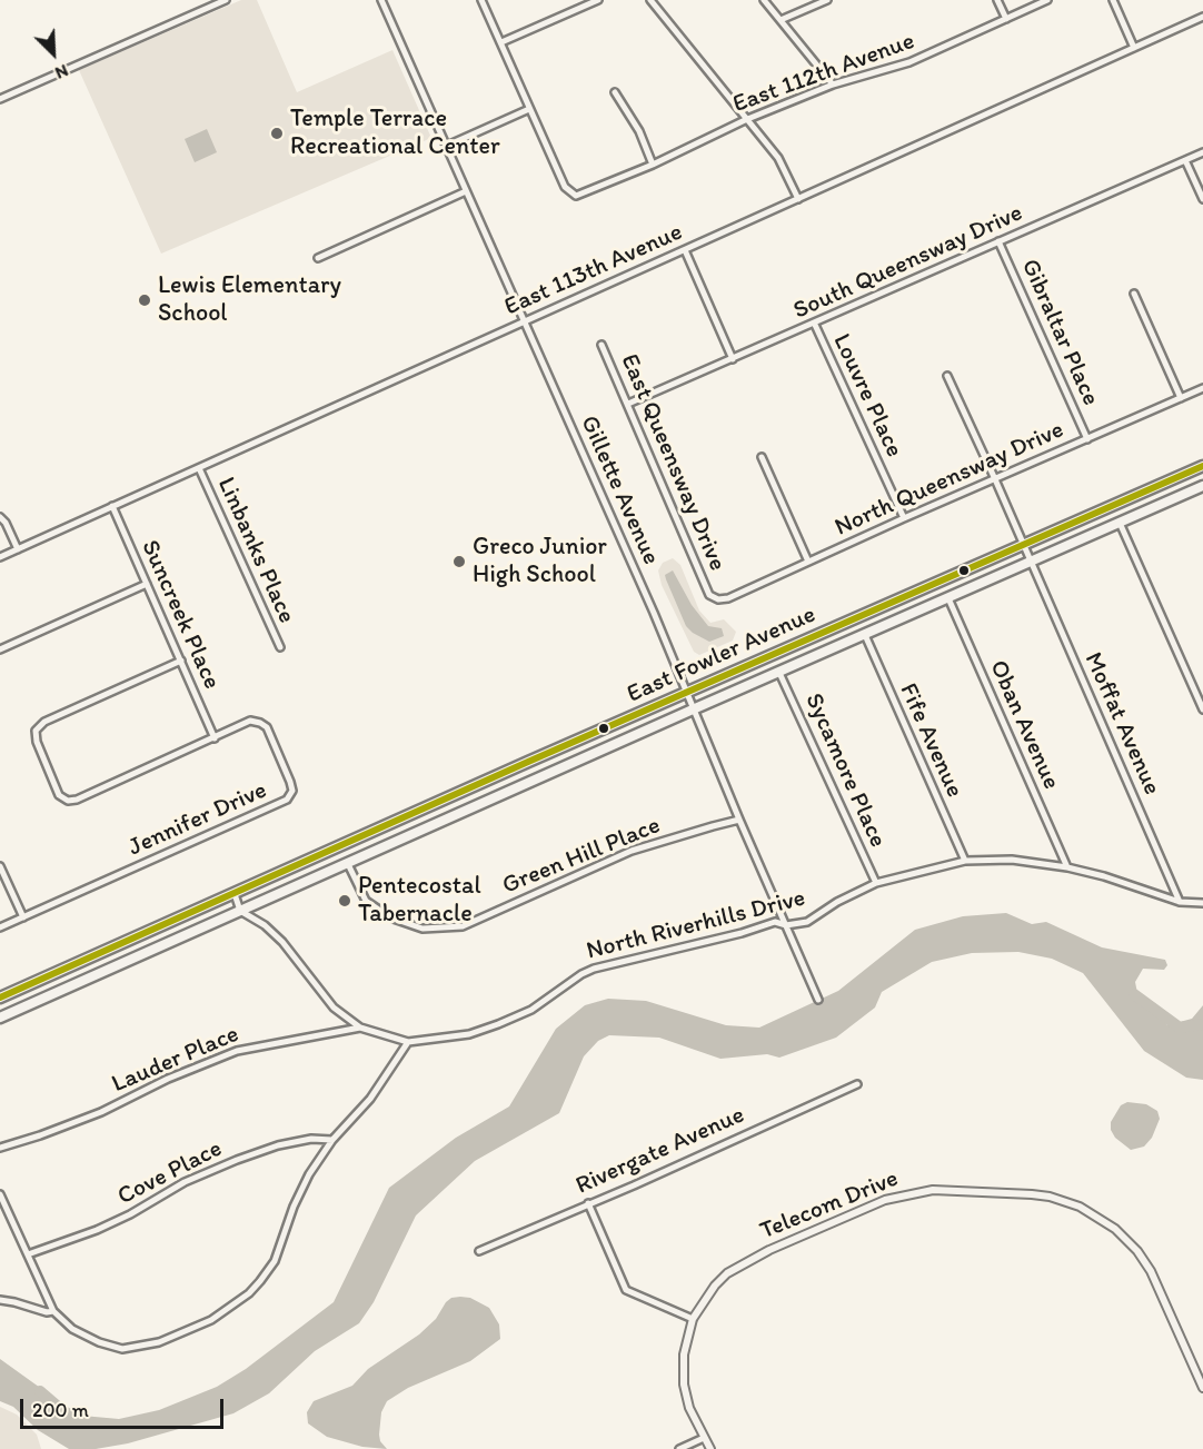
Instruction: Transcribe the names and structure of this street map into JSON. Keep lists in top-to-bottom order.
{
  "streets": {
    "main road": ["East Fowler Avenue"],
    "street": [
      "East 112th Avenue",
      "South Queensway Drive",
      "East 113th Avenue",
      "Gibraltar Place",
      "Louvre Place",
      "East Queensway Drive",
      "North Queensway Drive",
      "Gillette Avenue",
      "Linbanks Place",
      "Suncreek Place",
      "Moffat Avenue",
      "Oban Avenue",
      "Fife Avenue",
      "Sycamore Place",
      "Jennifer Drive",
      "Green Hill Place",
      "North Riverhills Drive",
      "Lauder Place",
      "Rivergate Avenue",
      "Cove Place",
      "Telecom Drive"
    ]
  },
  "crossings": [
    ["South Queensway Drive", "Gibraltar Place"],
    ["South Queensway Drive", "Louvre Place"],
    ["South Queensway Drive", "East Queensway Drive"],
    ["East 113th Avenue", "Gillette Avenue"],
    ["East 113th Avenue", "Linbanks Place"],
    ["East 113th Avenue", "Suncreek Place"],
    ["Gibraltar Place", "North Queensway Drive"],
    ["Louvre Place", "North Queensway Drive"],
    ["East Queensway Drive", "North Queensway Drive"],
    ["North Queensway Drive", "Moffat Avenue"],
    ["Gillette Avenue", "East Fowler Avenue"],
    ["Gillette Avenue", "Green Hill Place"],
    ["Gillette Avenue", "North Riverhills Drive"],
    ["Suncreek Place", "Jennifer Drive"],
    ["East Fowler Avenue", "Moffat Avenue"],
    ["East Fowler Avenue", "Oban Avenue"],
    ["East Fowler Avenue", "Fife Avenue"],
    ["East Fowler Avenue", "Sycamore Place"],
    ["East Fowler Avenue", "Green Hill Place"],
    ["Moffat Avenue", "North Riverhills Drive"],
    ["Oban Avenue", "North Riverhills Drive"],
    ["Fife Avenue", "North Riverhills Drive"],
    ["Sycamore Place", "North Riverhills Drive"],
    ["North Riverhills Drive", "Lauder Place"]
  ],
  "places": [
    "Temple Terrace Recreational Center",
    "Lewis Elementary School",
    "Greco Junior High School",
    "Pentecostal Tabernacle"
  ],
  "scale_bar": "200 m",
  "north": "bottom right"
}
